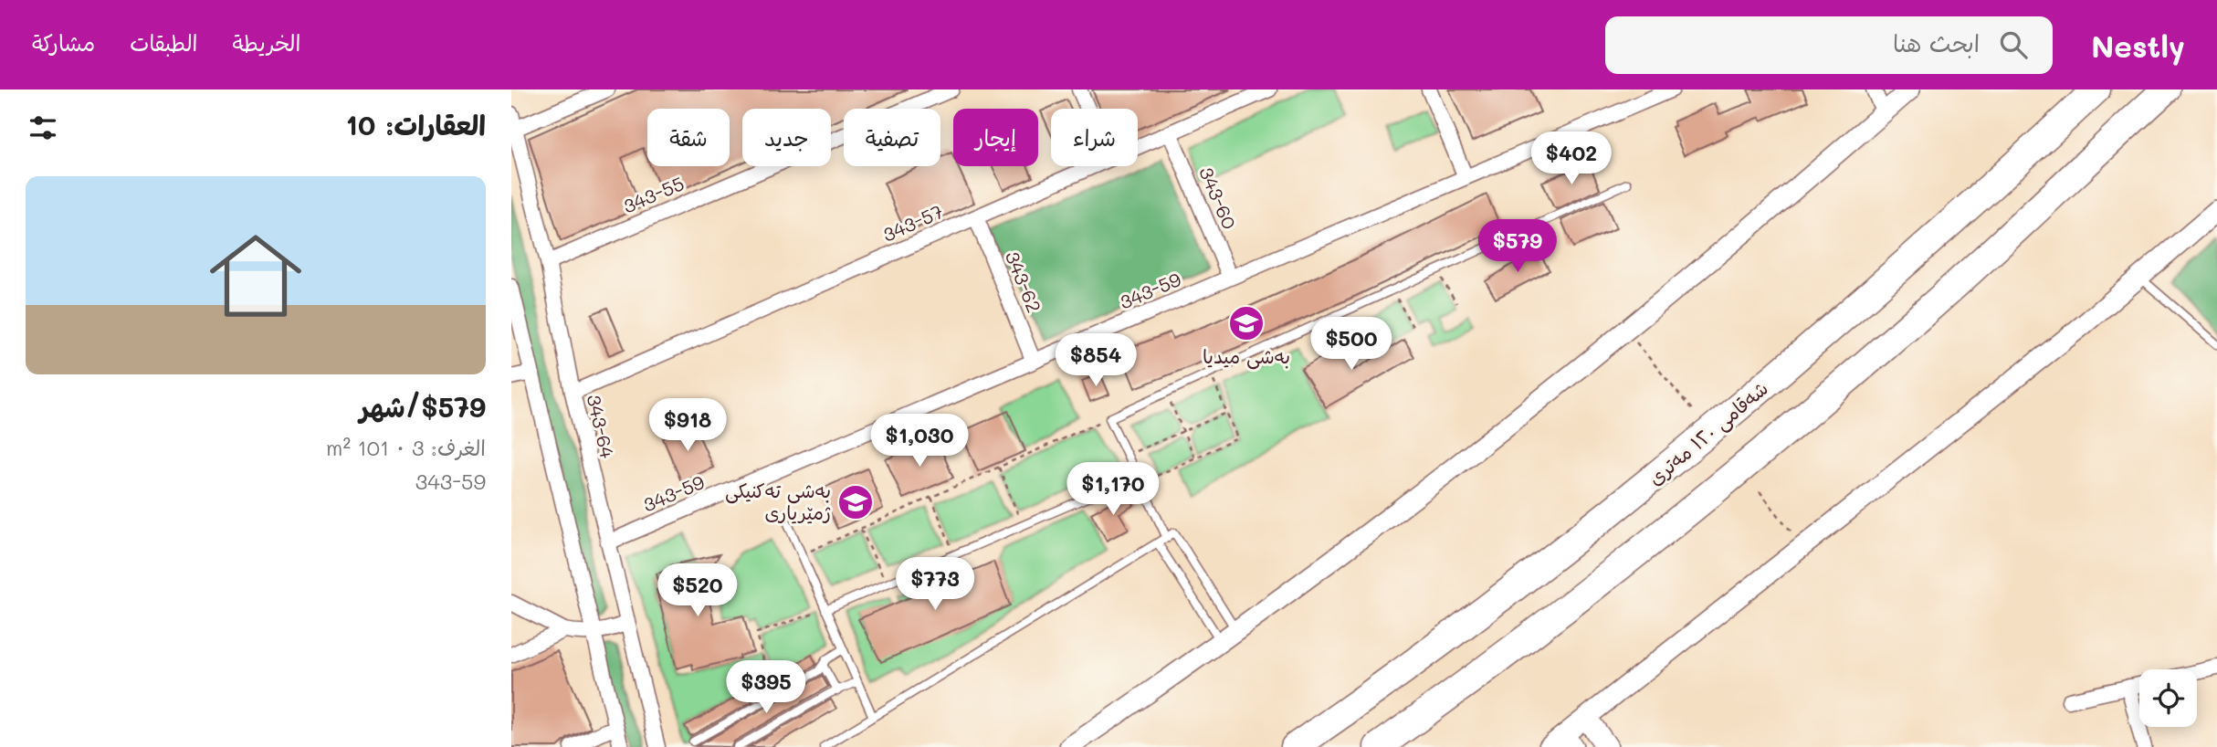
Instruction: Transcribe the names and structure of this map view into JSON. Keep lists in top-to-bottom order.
{
  "streets": {
    "highway": ["شەقامی ١٢٠ مەتری"],
    "street": [
      "343-55",
      "343-60",
      "343-57",
      "343-62",
      "343-59",
      "343-64"
    ]
  },
  "crossings": [
    ["343-55", "343-64"],
    ["343-60", "343-57"],
    ["343-60", "343-59"],
    ["343-57", "343-62"],
    ["343-57", "343-64"],
    ["343-62", "343-59"],
    ["343-59", "343-64"]
  ],
  "places": {
    "school or university": ["بەشی میدیا", "بەشی تەکنیکی ژمێریاری"]
  },
  "page": {
    "header": "Nestly",
    "search": "ابحث هنا",
    "nav": ["الخريطة", "الطبقات", "مشاركة"],
    "heading": "العقارات: 10",
    "chip": [
      "شراء",
      "إيجار",
      "تصفية",
      "جديد",
      "شقة"
    ],
    "price": [
      "$402",
      "$579",
      "$500",
      "$854",
      "$918",
      "$1,030",
      "$1,170",
      "$773",
      "$520",
      "$395"
    ],
    "list": [
      {
        "name": "$579/شهر",
        "note": "الغرف: 3 · 101 m² · 343-59"
      }
    ]
  }
}
